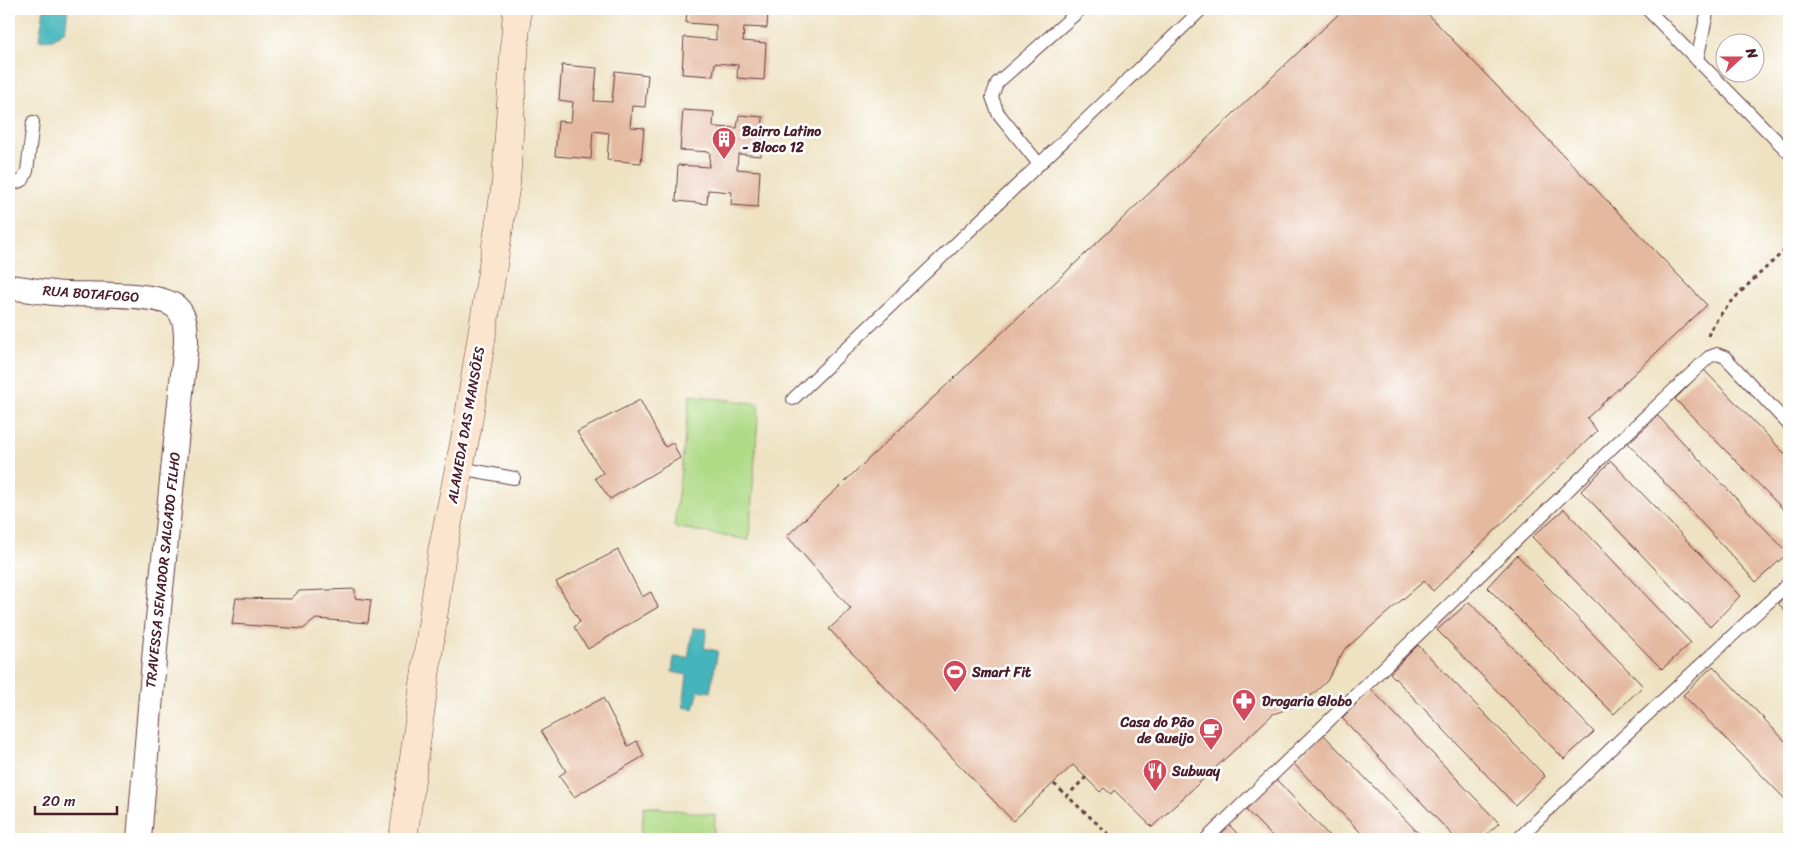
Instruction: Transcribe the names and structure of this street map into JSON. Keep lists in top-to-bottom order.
{
  "streets": {
    "street": ["RUA BOTAFOGO", "ALAMEDA DAS MANSÕES", "TRAVESSA SENADOR SALGADO FILHO"]
  },
  "crossings": [
    ["RUA BOTAFOGO", "TRAVESSA SENADOR SALGADO FILHO"]
  ],
  "places": {
    "building": ["Bairro Latino - Bloco 12"],
    "sports": ["Smart Fit"],
    "pharmacy": ["Drogaria Globo"],
    "cafe": ["Casa do Pão de Queijo"],
    "restaurant": ["Subway"]
  },
  "scale_bar": "20 m",
  "north": "right"
}
